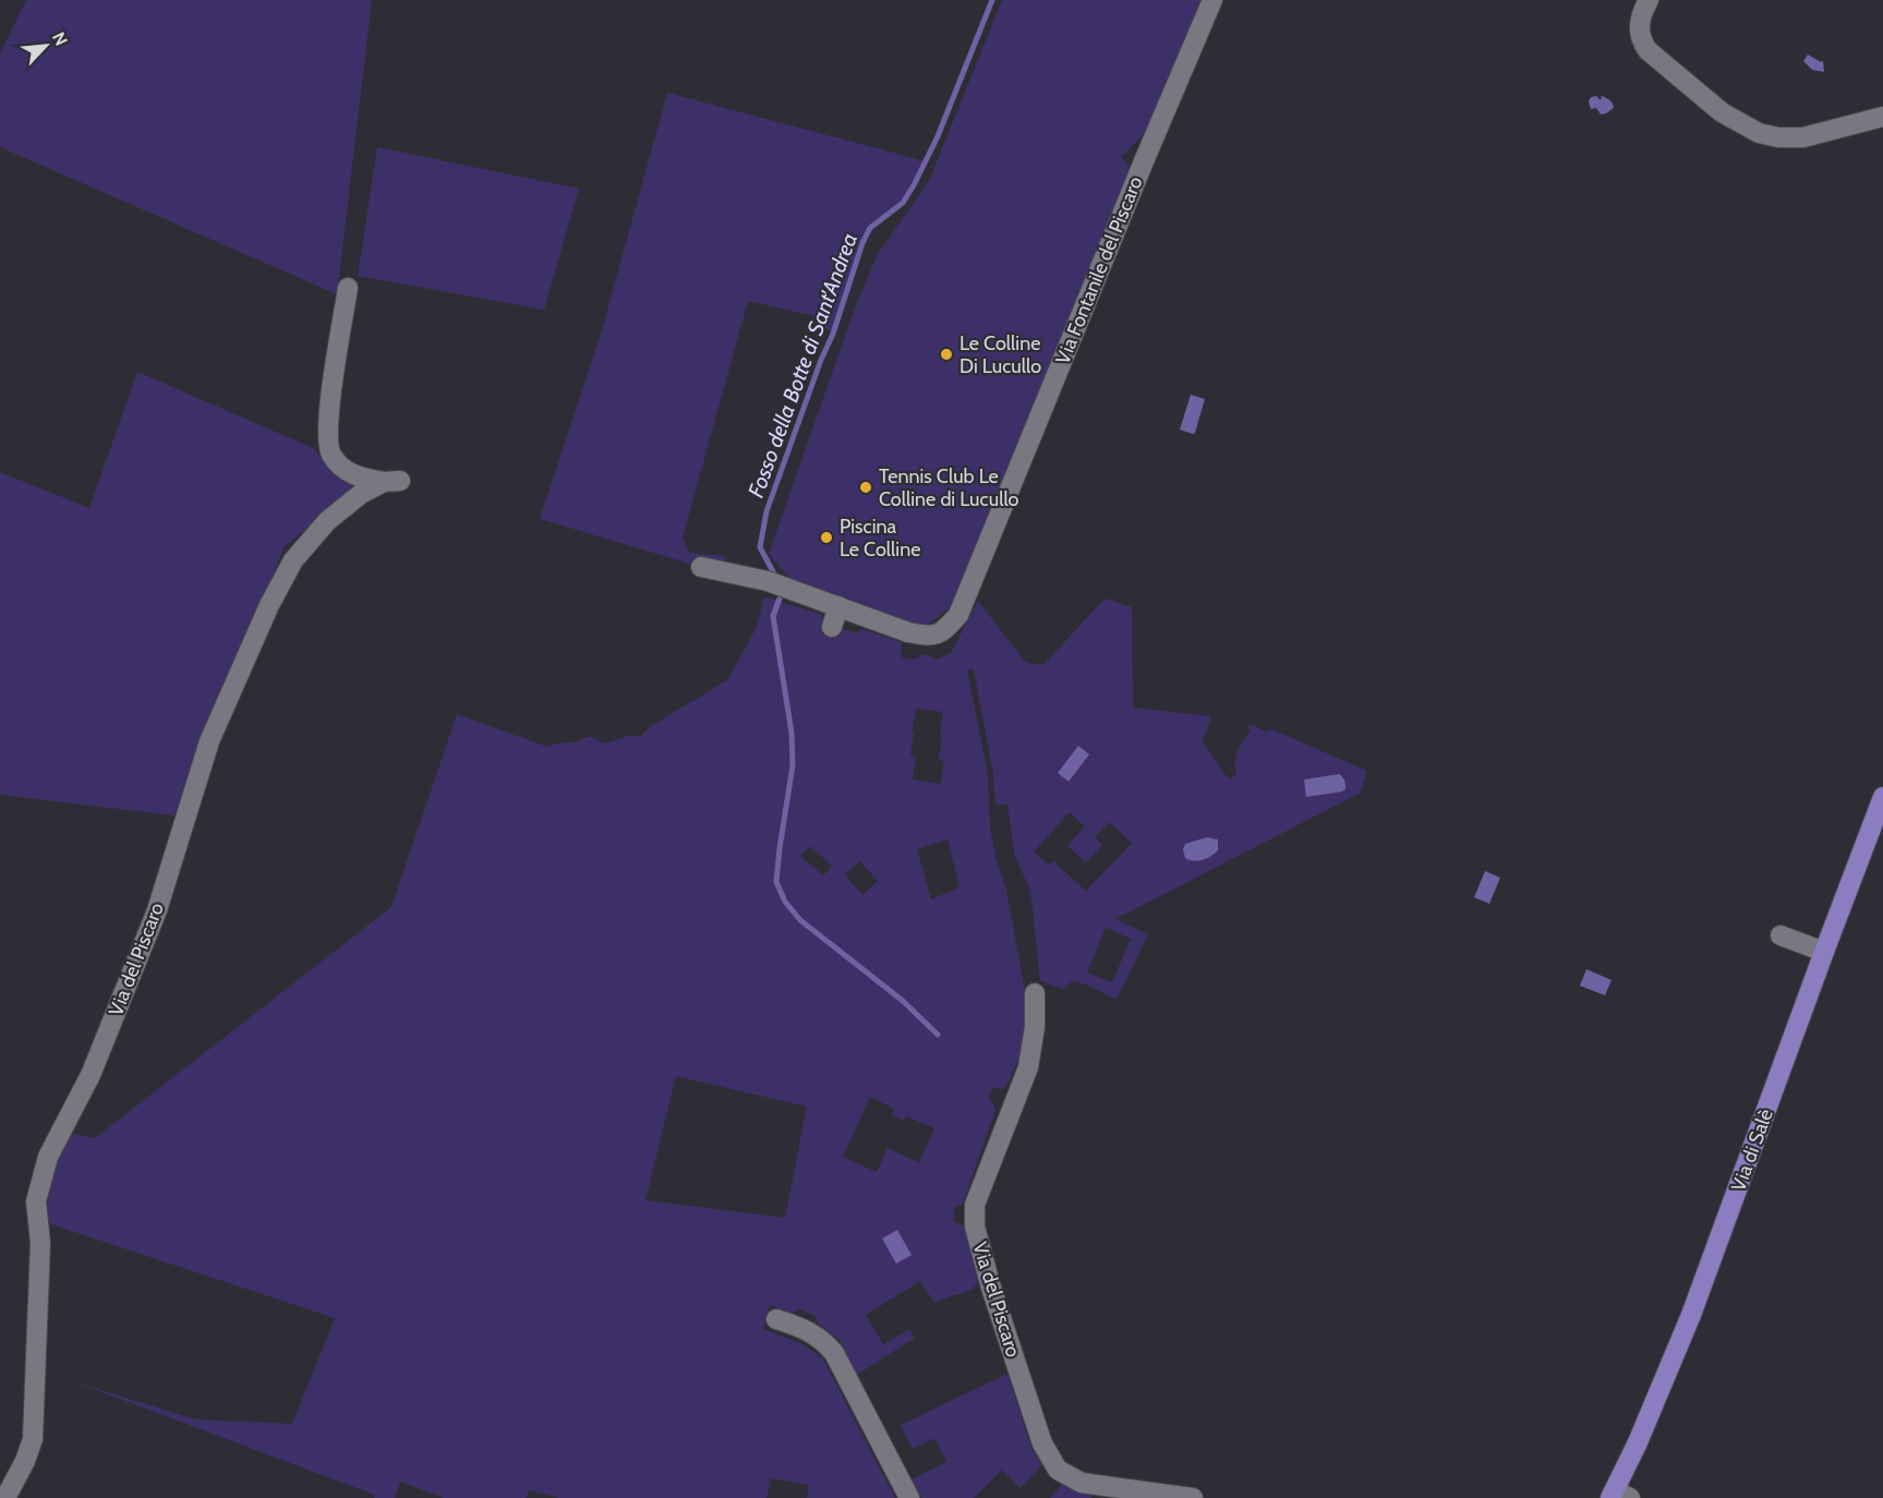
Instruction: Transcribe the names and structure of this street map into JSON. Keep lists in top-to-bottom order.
{
  "streets": {
    "main road": ["Via di Salè"],
    "street": ["Via Fontanile del Piscaro", "Via del Piscaro"]
  },
  "water": ["Fosso della Botte di Sant'Andrea"],
  "places": ["Le Colline Di Lucullo", "Tennis Club Le Colline di Lucullo", "Piscina Le Colline"],
  "north": "top right"
}
